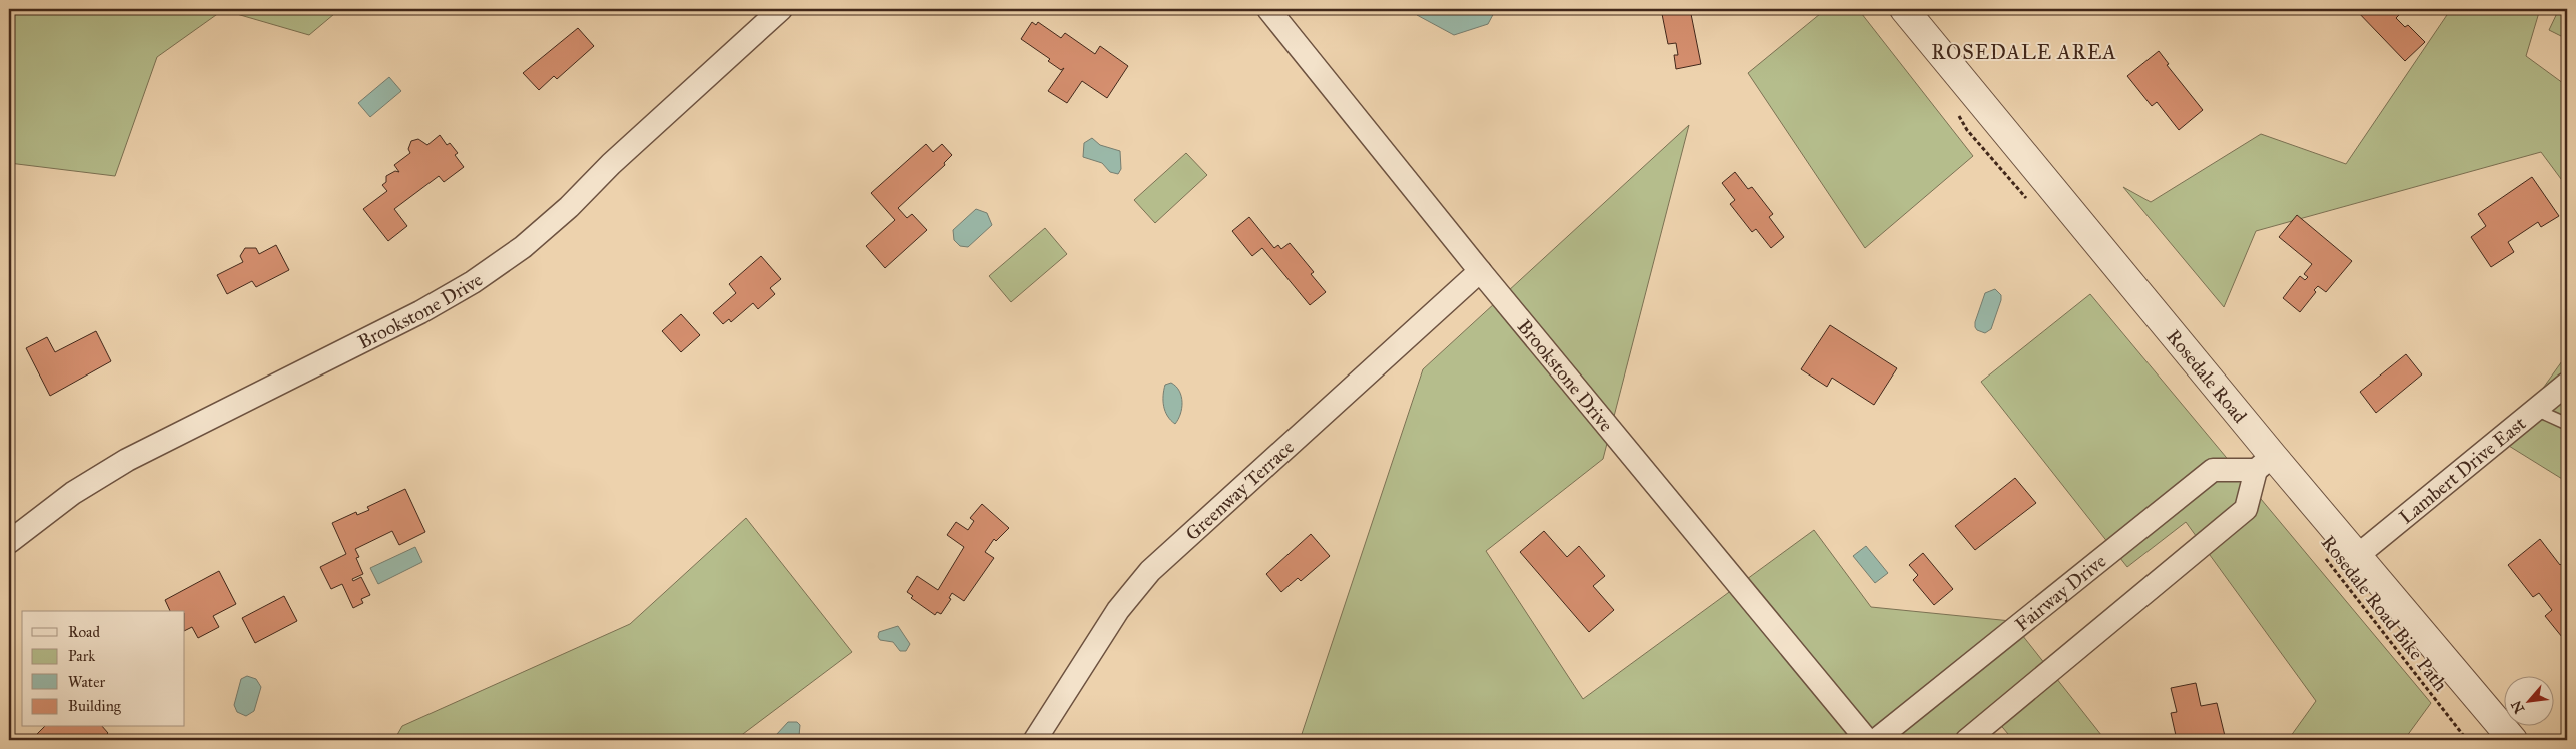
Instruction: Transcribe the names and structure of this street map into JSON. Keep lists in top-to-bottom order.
{
  "streets": {
    "street": [
      "Brookstone Drive",
      "Rosedale Road",
      "Lambert Drive East",
      "Greenway Terrace",
      "Fairway Drive"
    ],
    "path": ["Rosedale Road Bike Path"]
  },
  "crossings": [
    ["Brookstone Drive", "Greenway Terrace"],
    ["Rosedale Road", "Lambert Drive East"],
    ["Rosedale Road", "Fairway Drive"]
  ],
  "districts": ["ROSEDALE AREA"],
  "legend": [
    "Road",
    "Park",
    "Water",
    "Building"
  ],
  "north": "bottom left"
}
